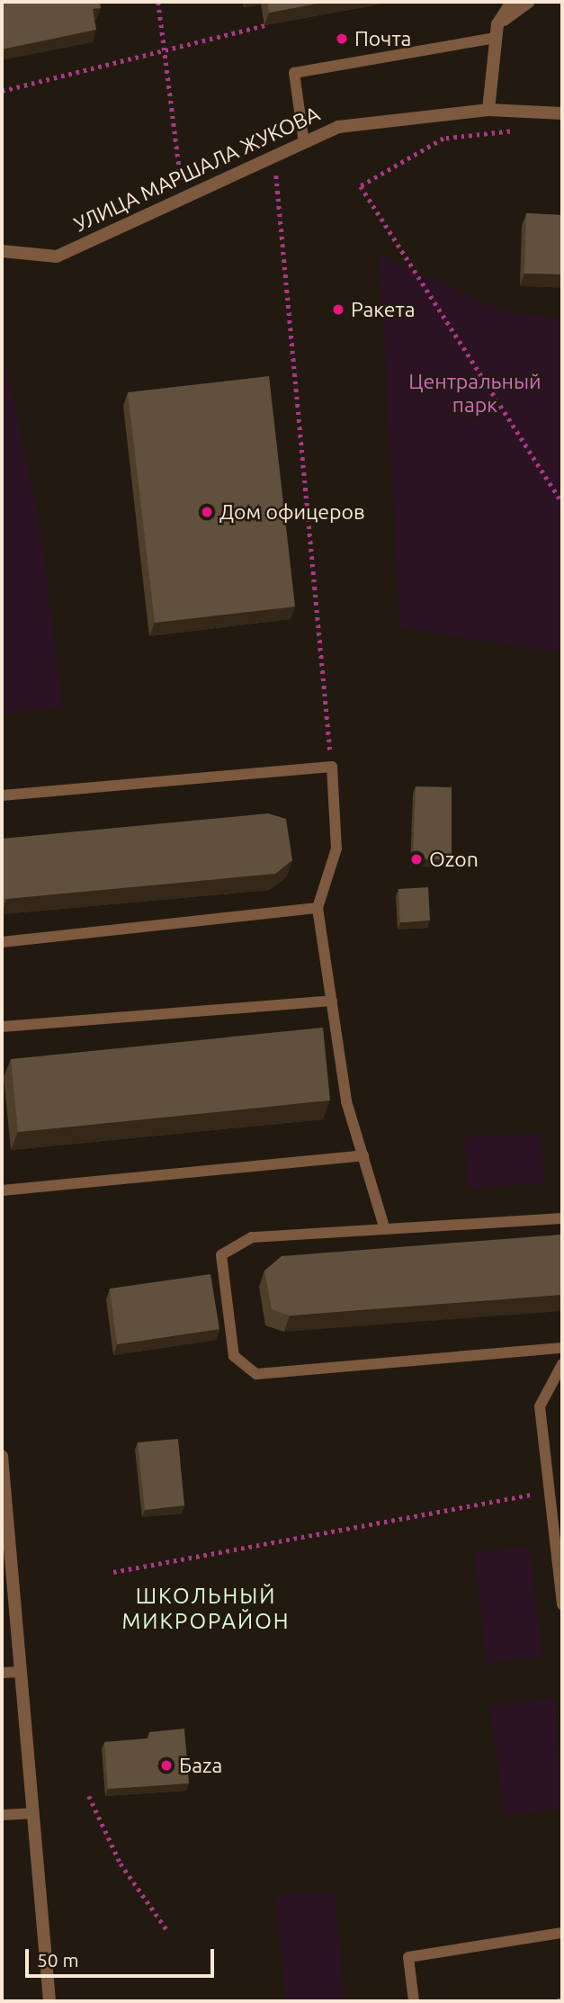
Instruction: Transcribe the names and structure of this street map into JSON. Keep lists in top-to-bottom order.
{
  "streets": {
    "street": ["УЛИЦА МАРШАЛА ЖУКОВА"]
  },
  "districts": ["ШКОЛЬНЫЙ МИКРОРАЙОН"],
  "parks": ["Центральный парк"],
  "places": [
    "Почта",
    "Ракета",
    "Дом офицеров",
    "Ozon",
    "Баza"
  ],
  "scale_bar": "50 m"
}
